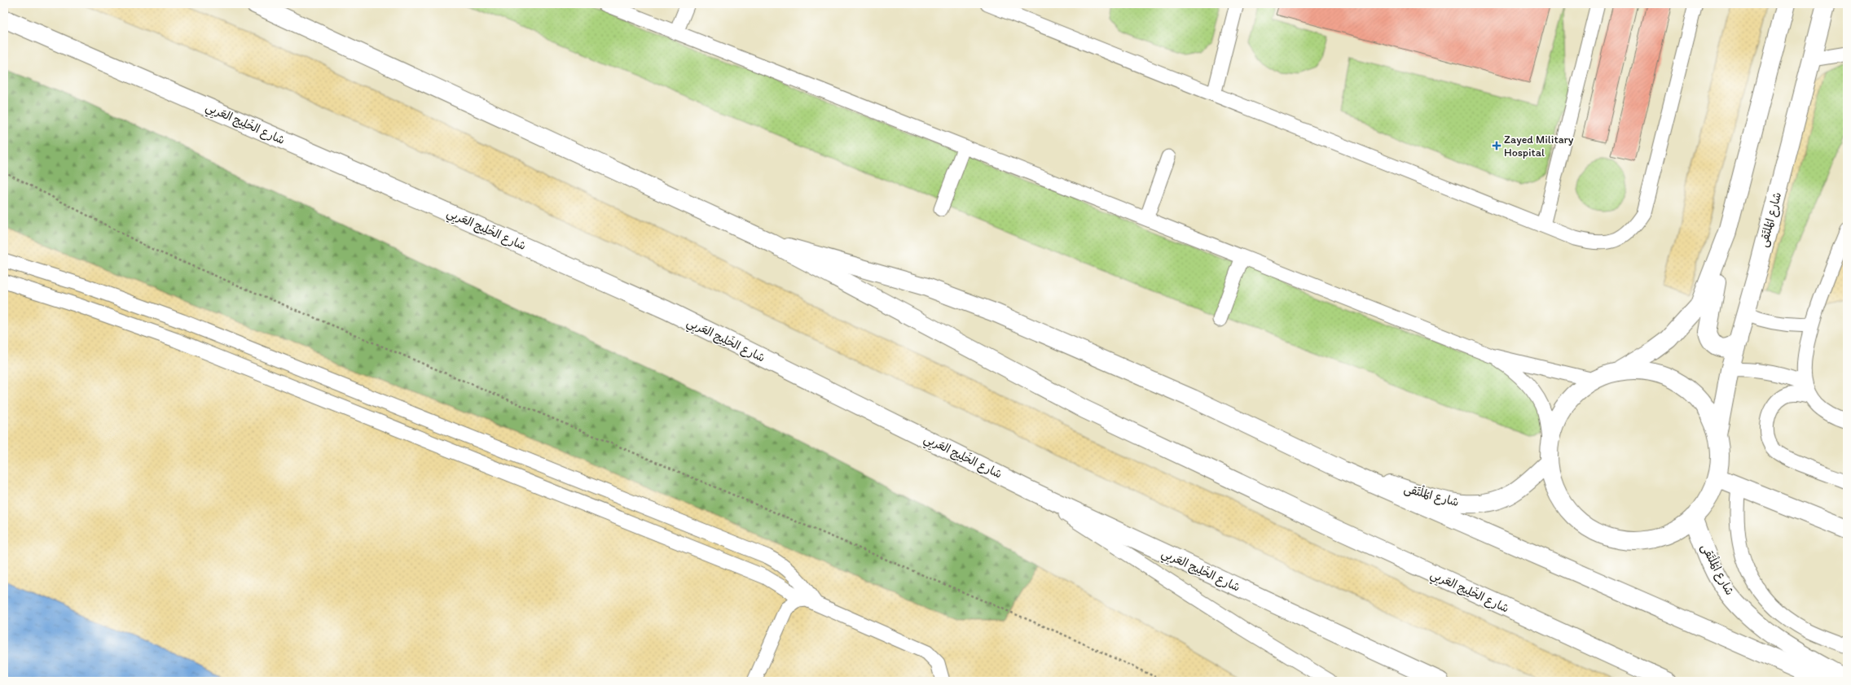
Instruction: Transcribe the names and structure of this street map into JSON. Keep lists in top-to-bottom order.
{
  "streets": {
    "main road": ["شارع الخَلِيج العَربِي", "شارع المُلتَقى", "شارع المُلْتَقى"]
  },
  "places": {
    "health": ["Zayed Military Hospital"]
  }
}
